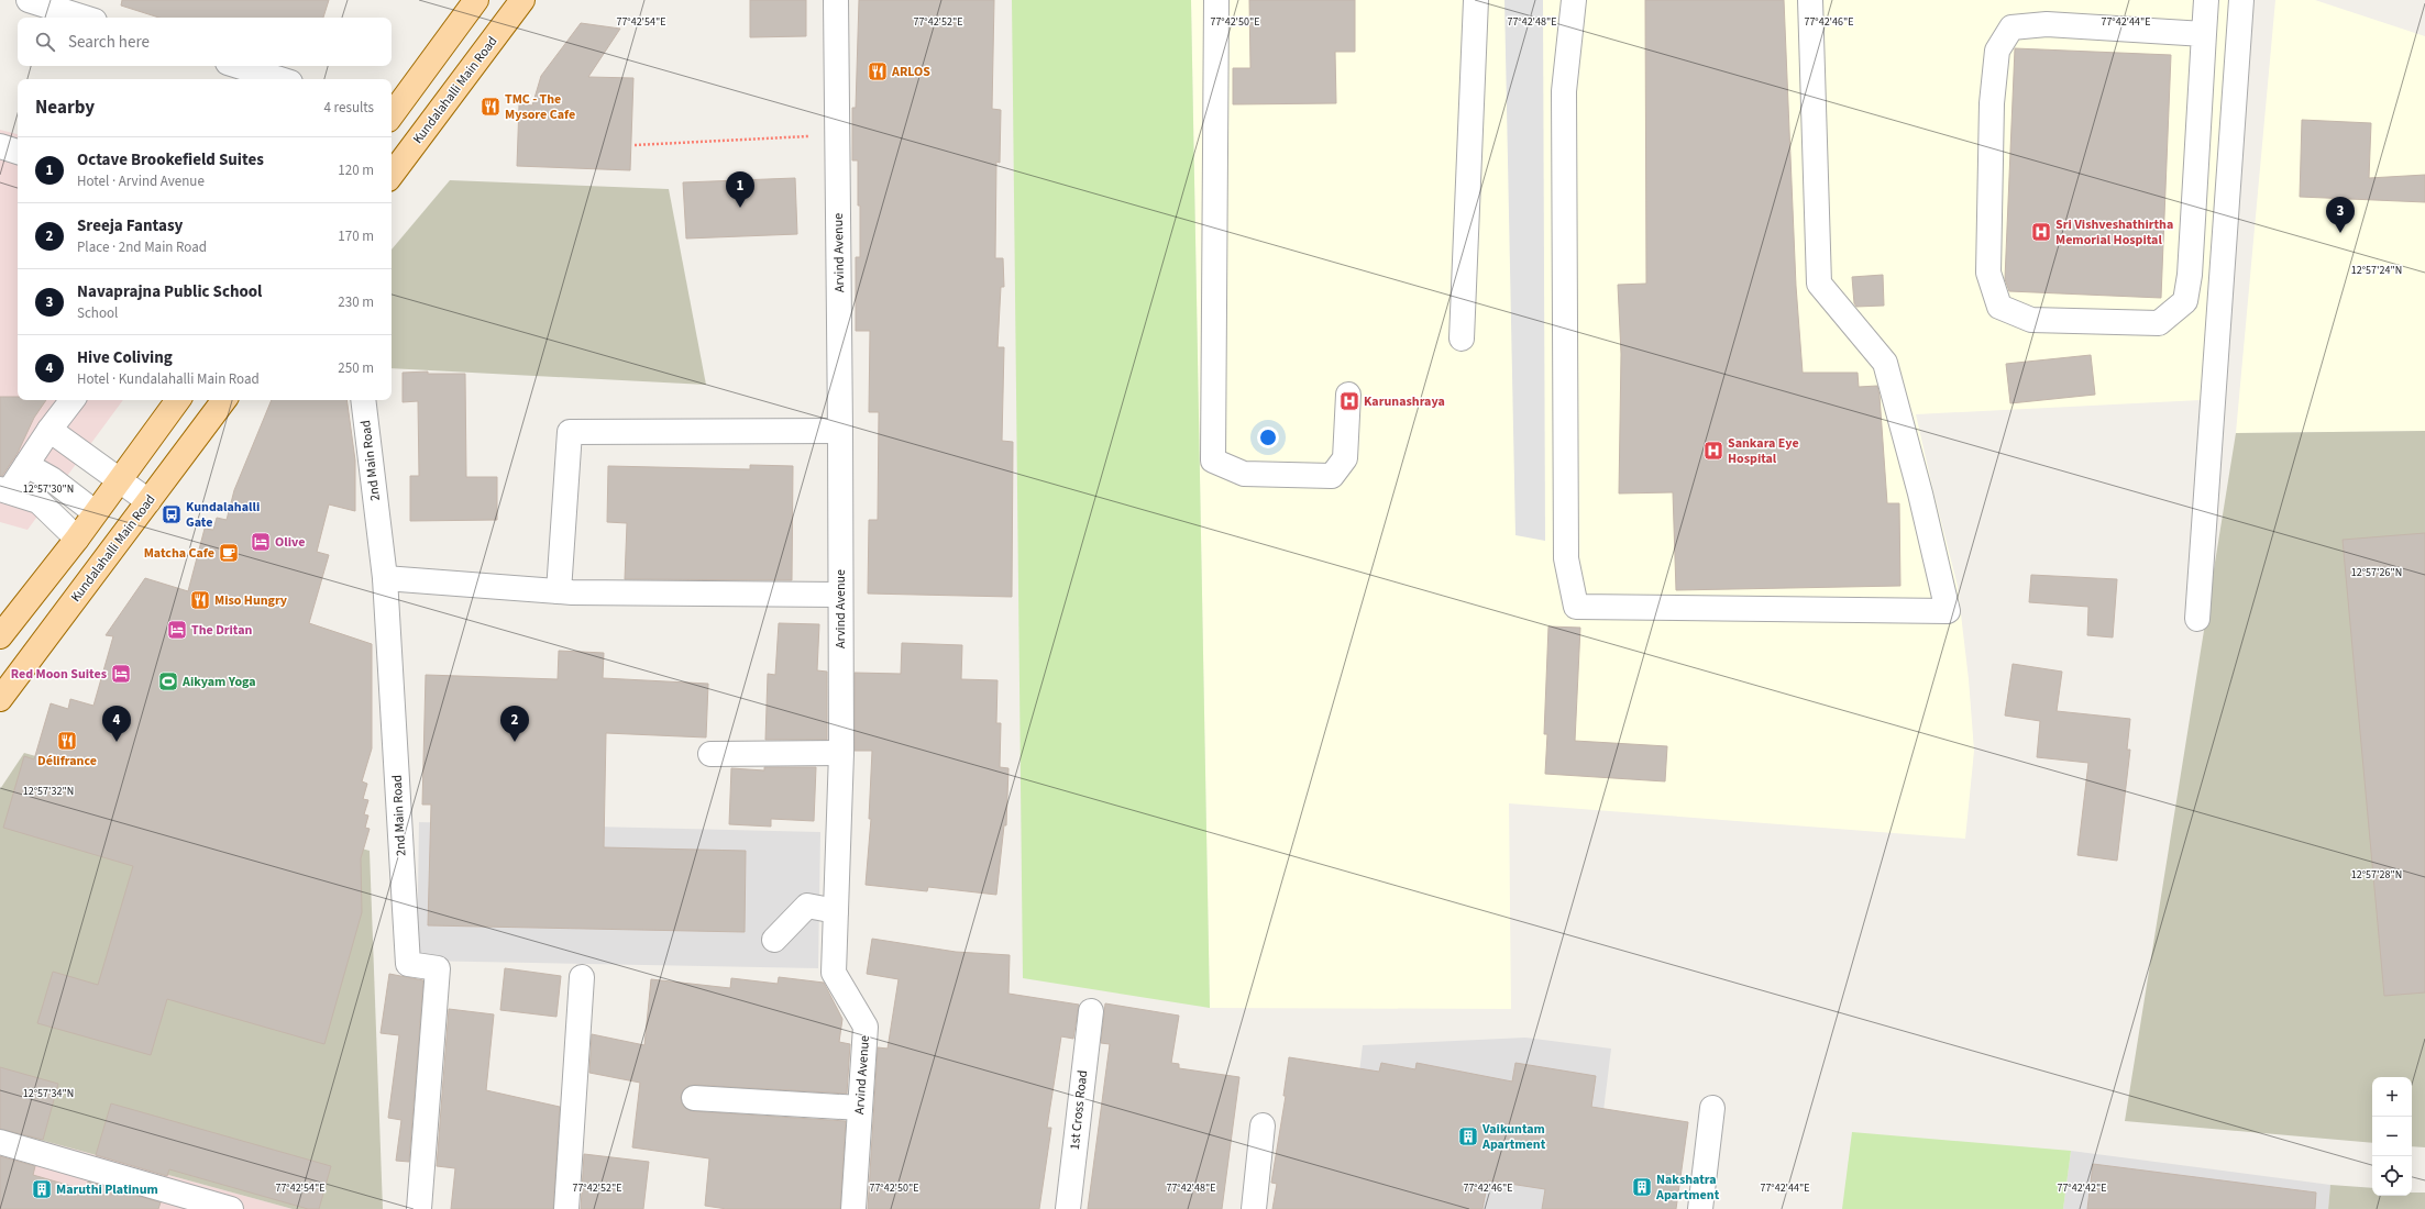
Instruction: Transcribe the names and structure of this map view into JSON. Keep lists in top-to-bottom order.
{
  "streets": {
    "main road": ["Kundalahalli Main Road"],
    "street": ["Arvind Avenue", "2nd Main Road", "1st Cross Road"]
  },
  "places": {
    "restaurant": [
      "ARLOS",
      "TMC - The Mysore Cafe",
      "Miso Hungry",
      "Délifrance"
    ],
    "hospital": ["Sri Vishveshathirtha Memorial Hospital", "Karunashraya", "Sankara Eye Hospital"],
    "bus stop": ["Kundalahalli Gate"],
    "hotel": ["Olive", "The Dritan", "Red Moon Suites"],
    "cafe": ["Matcha Cafe"],
    "sports": ["Aikyam Yoga"],
    "building": ["Vaikuntam Apartment", "Nakshatra Apartment", "Maruthi Platinum"]
  },
  "page": {
    "search": "Search here",
    "heading": ["Nearby", "4 results"],
    "list": [
      {
        "mark": "1",
        "name": "Octave Brookefield Suites",
        "note": "Hotel · Arvind Avenue",
        "value": "120 m"
      },
      {
        "mark": "2",
        "name": "Sreeja Fantasy",
        "note": "Place · 2nd Main Road",
        "value": "170 m"
      },
      {
        "mark": "3",
        "name": "Navaprajna Public School",
        "note": "School",
        "value": "230 m"
      },
      {
        "mark": "4",
        "name": "Hive Coliving",
        "note": "Hotel · Kundalahalli Main Road",
        "value": "250 m"
      }
    ],
    "pins": [
      "1",
      "3",
      "2",
      "4"
    ],
    "map_buttons": ["+", "−"]
  },
  "coordinates": [
    "77°42'54\"E",
    "77°42'52\"E",
    "77°42'50\"E",
    "77°42'48\"E",
    "77°42'46\"E",
    "77°42'44\"E",
    "12°57'24\"N",
    "12°57'30\"N",
    "12°57'26\"N",
    "12°57'32\"N",
    "12°57'28\"N",
    "12°57'34\"N",
    "77°42'42\"E"
  ]
}
